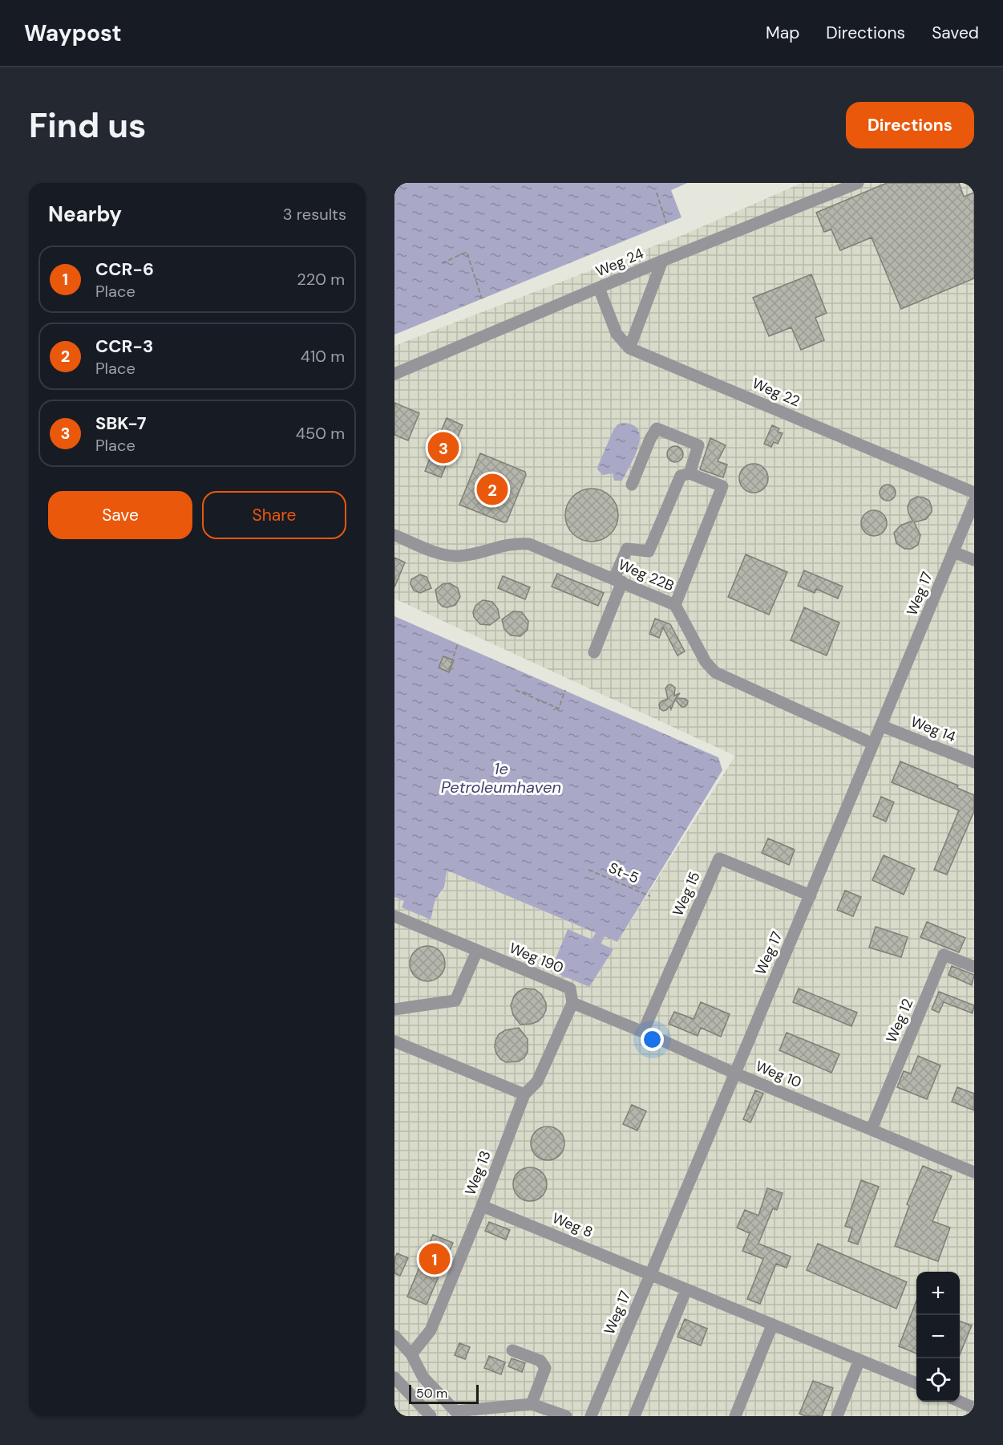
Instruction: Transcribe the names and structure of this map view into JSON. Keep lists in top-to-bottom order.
{
  "streets": {
    "lane": [
      "Weg 24",
      "Weg 22",
      "Weg 22B",
      "Weg 17",
      "Weg 14",
      "Weg 15",
      "Weg 190",
      "Weg 12",
      "Weg 10",
      "Weg 13",
      "Weg 8"
    ],
    "path": ["St-5"]
  },
  "crossings": [
    ["Weg 24", "Weg 22"],
    ["Weg 22B", "Weg 17"],
    ["Weg 17", "Weg 14"],
    ["Weg 17", "Weg 15"],
    ["Weg 17", "Weg 10"],
    ["Weg 17", "Weg 8"],
    ["Weg 15", "Weg 10"],
    ["Weg 190", "Weg 10"],
    ["Weg 190", "Weg 13"],
    ["Weg 12", "Weg 10"],
    ["Weg 10", "Weg 13"],
    ["Weg 13", "Weg 8"]
  ],
  "water": ["1e Petroleumhaven"],
  "scale_bar": "50 m",
  "page": {
    "header": "Waypost",
    "nav": ["Map", "Directions", "Saved"],
    "buttons": [
      "Directions",
      ["Save", "Share"]
    ],
    "title": "Find us",
    "heading": ["Nearby", "3 results"],
    "list": [
      {
        "mark": "1",
        "name": "CCR-6",
        "note": "Place",
        "value": "220 m"
      },
      {
        "mark": "2",
        "name": "CCR-3",
        "note": "Place",
        "value": "410 m"
      },
      {
        "mark": "3",
        "name": "SBK-7",
        "note": "Place",
        "value": "450 m"
      }
    ],
    "pins": ["3", "2", "1"],
    "map_buttons": ["+", "−"],
    "scale": "50 m"
  }
}
